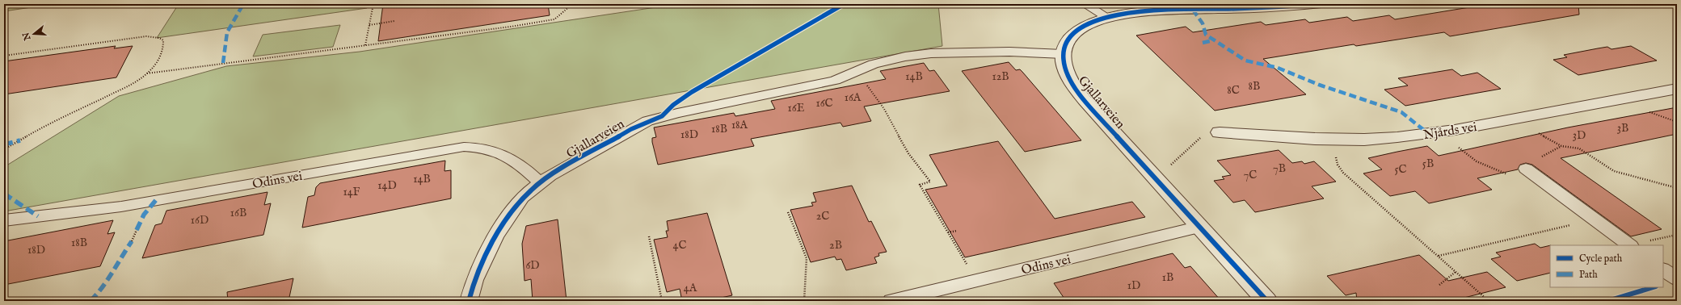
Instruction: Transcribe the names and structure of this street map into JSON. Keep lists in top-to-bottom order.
{
  "streets": {
    "street": ["Gjallarveien", "Njårds vei"],
    "lane": ["Odins vei"]
  },
  "crossings": [
    ["Gjallarveien", "Odins vei"]
  ],
  "house_numbers": [
    "14B",
    "12B",
    "8B",
    "8C",
    "16A",
    "16C",
    "16E",
    "18A",
    "3B",
    "18B",
    "18D",
    "3D",
    "5B",
    "7B",
    "5C",
    "7C",
    "14B",
    "14D",
    "14F",
    "16B",
    "2C",
    "16D",
    "18B",
    "4C",
    "2B",
    "18D",
    "6D",
    "1B",
    "1D",
    "4A"
  ],
  "legend": ["Cycle path", "Path"],
  "north": "left"
}
